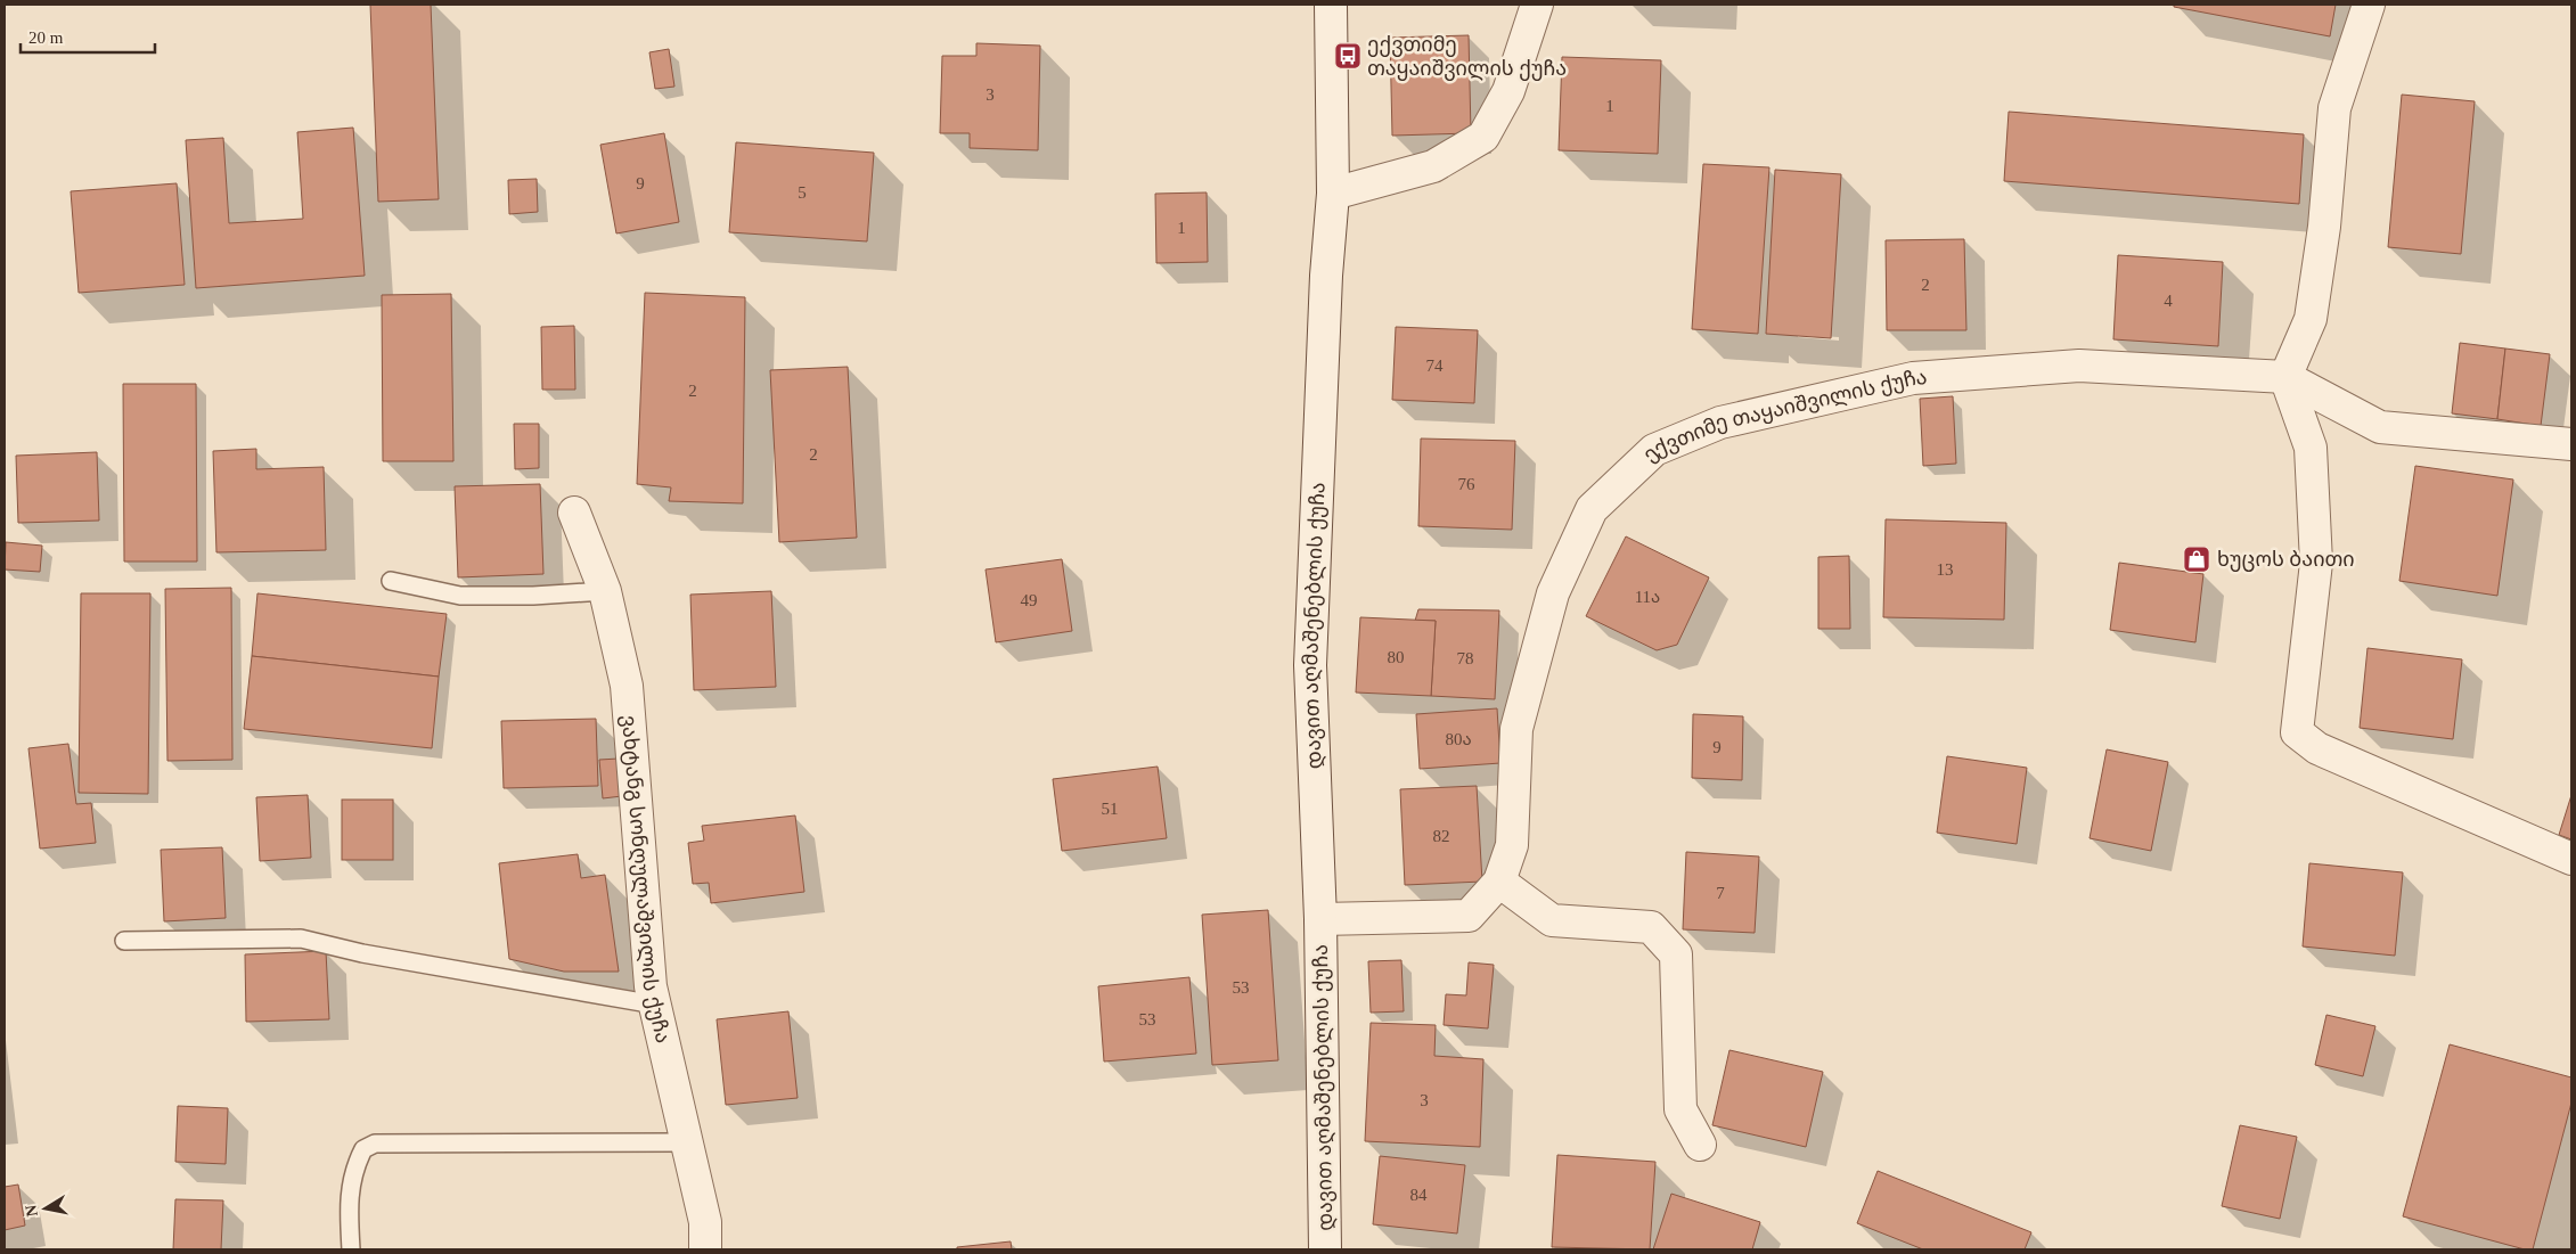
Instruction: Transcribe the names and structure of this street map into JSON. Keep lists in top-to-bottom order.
{
  "streets": {
    "street": ["ექვთიმე თაყაიშვილის ქუჩა", "დავით აღმაშენებლის ქუჩა", "ვახტანგ სონღულაშვილის ქუჩა"]
  },
  "crossings": [
    ["ექვთიმე თაყაიშვილის ქუჩა", "დავით აღმაშენებლის ქუჩა"]
  ],
  "places": {
    "bus stop": ["ექვთიმე თაყაიშვილის ქუჩა"],
    "shop": ["ხუცოს ბაითი"]
  },
  "house_numbers": [
    "3",
    "1",
    "9",
    "5",
    "1",
    "2",
    "4",
    "74",
    "2",
    "2",
    "76",
    "13",
    "11ა",
    "49",
    "80",
    "78",
    "80ა",
    "9",
    "51",
    "82",
    "7",
    "53",
    "53",
    "3",
    "84"
  ],
  "scale_bar": "20 m",
  "north": "left"
}
